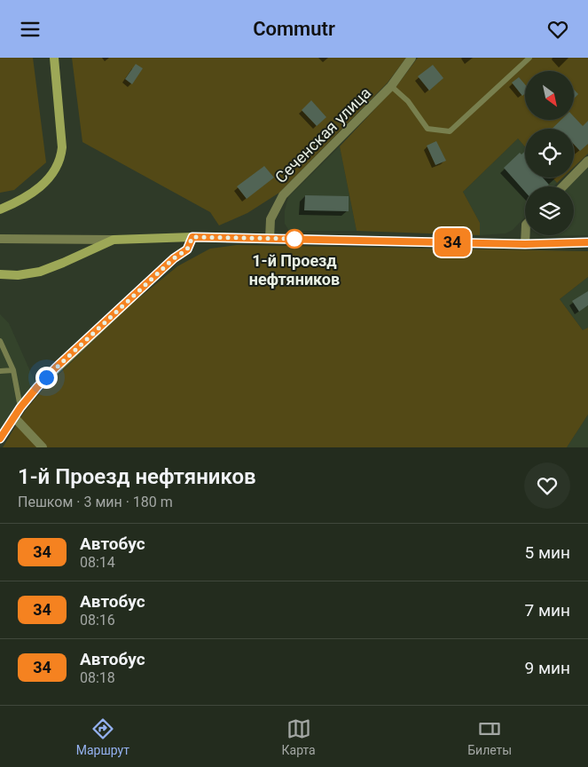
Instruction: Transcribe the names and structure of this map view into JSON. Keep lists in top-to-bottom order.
{
  "streets": {
    "street": ["Сеченская улица"]
  },
  "places": ["1-й Проезд нефтяников"],
  "lines": ["bus line 34"],
  "north": "bottom right",
  "page": {
    "header": "Commutr",
    "on_map": "34",
    "heading": ["1-й Проезд нефтяников", "Пешком · 3 мин · 180 m"],
    "list": [
      {
        "mark": "34",
        "name": "Автобус",
        "note": "08:14",
        "value": "5 мин"
      },
      {
        "mark": "34",
        "name": "Автобус",
        "note": "08:16",
        "value": "7 мин"
      },
      {
        "mark": "34",
        "name": "Автобус",
        "note": "08:18",
        "value": "9 мин"
      }
    ],
    "tabs": ["Маршрут", "Карта", "Билеты"]
  }
}
